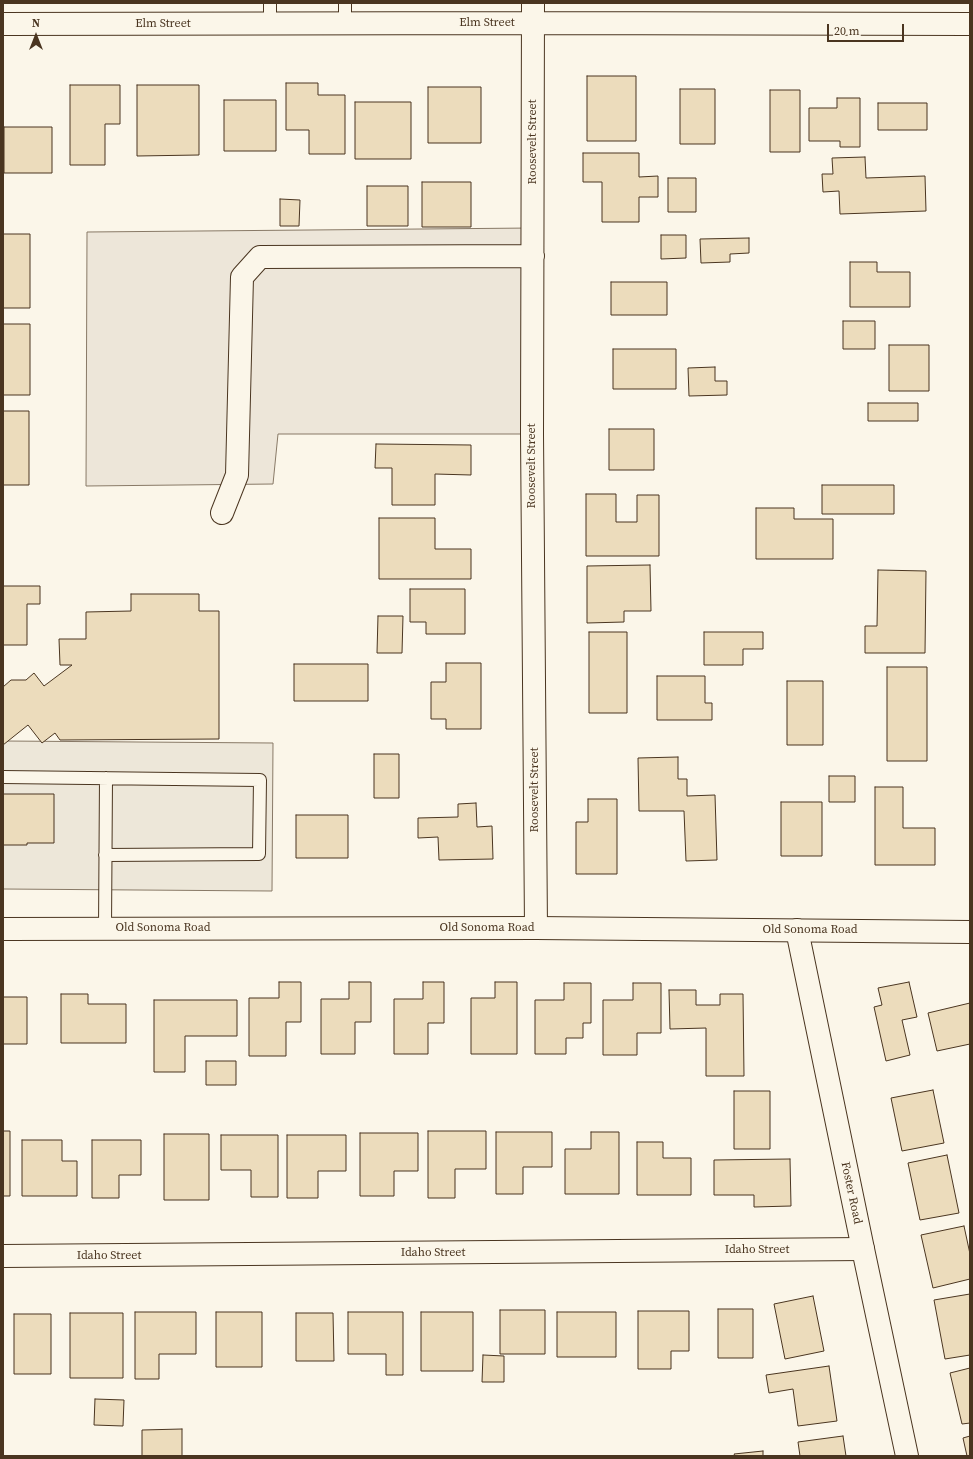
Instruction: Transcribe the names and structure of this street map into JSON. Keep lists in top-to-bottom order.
{
  "streets": {
    "street": [
      "Elm Street",
      "Roosevelt Street",
      "Old Sonoma Road",
      "Foster Road",
      "Idaho Street"
    ]
  },
  "crossings": [
    ["Elm Street", "Roosevelt Street"],
    ["Roosevelt Street", "Old Sonoma Road"],
    ["Old Sonoma Road", "Foster Road"],
    ["Foster Road", "Idaho Street"]
  ],
  "scale_bar": "20 m",
  "north": "top"
}
